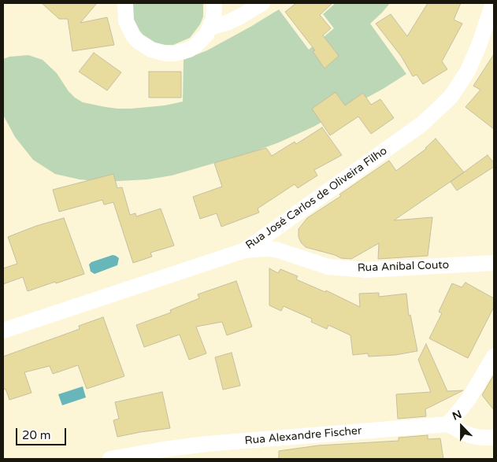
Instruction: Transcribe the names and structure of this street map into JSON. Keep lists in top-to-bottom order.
{
  "streets": {
    "street": ["Rua José Carlos de Oliveira Filho", "Rua Aníbal Couto", "Rua Alexandre Fischer"]
  },
  "crossings": [
    ["Rua José Carlos de Oliveira Filho", "Rua Aníbal Couto"]
  ],
  "scale_bar": "20 m",
  "north": "top"
}
